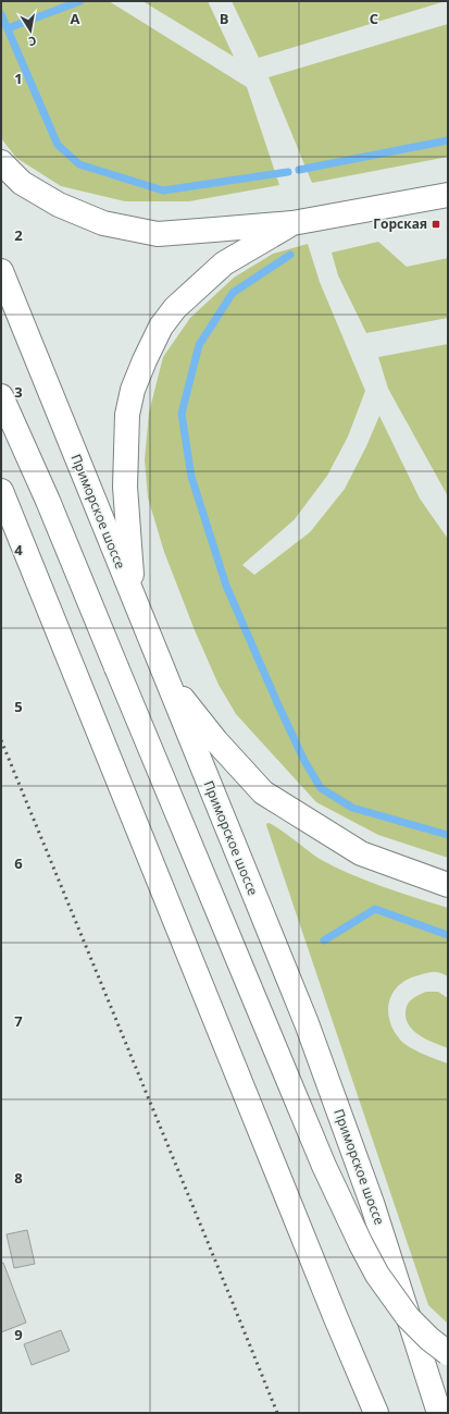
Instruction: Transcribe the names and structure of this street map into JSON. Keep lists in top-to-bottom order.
{
  "streets": {
    "highway": ["Приморское шоссе"]
  },
  "places": {
    "transit": ["Горская"]
  },
  "north": "bottom",
  "grid": {
    "columns": ["A", "B", "C"],
    "rows": [
      "1",
      "2",
      "3",
      "4",
      "5",
      "6",
      "7",
      "8",
      "9"
    ]
  }
}
